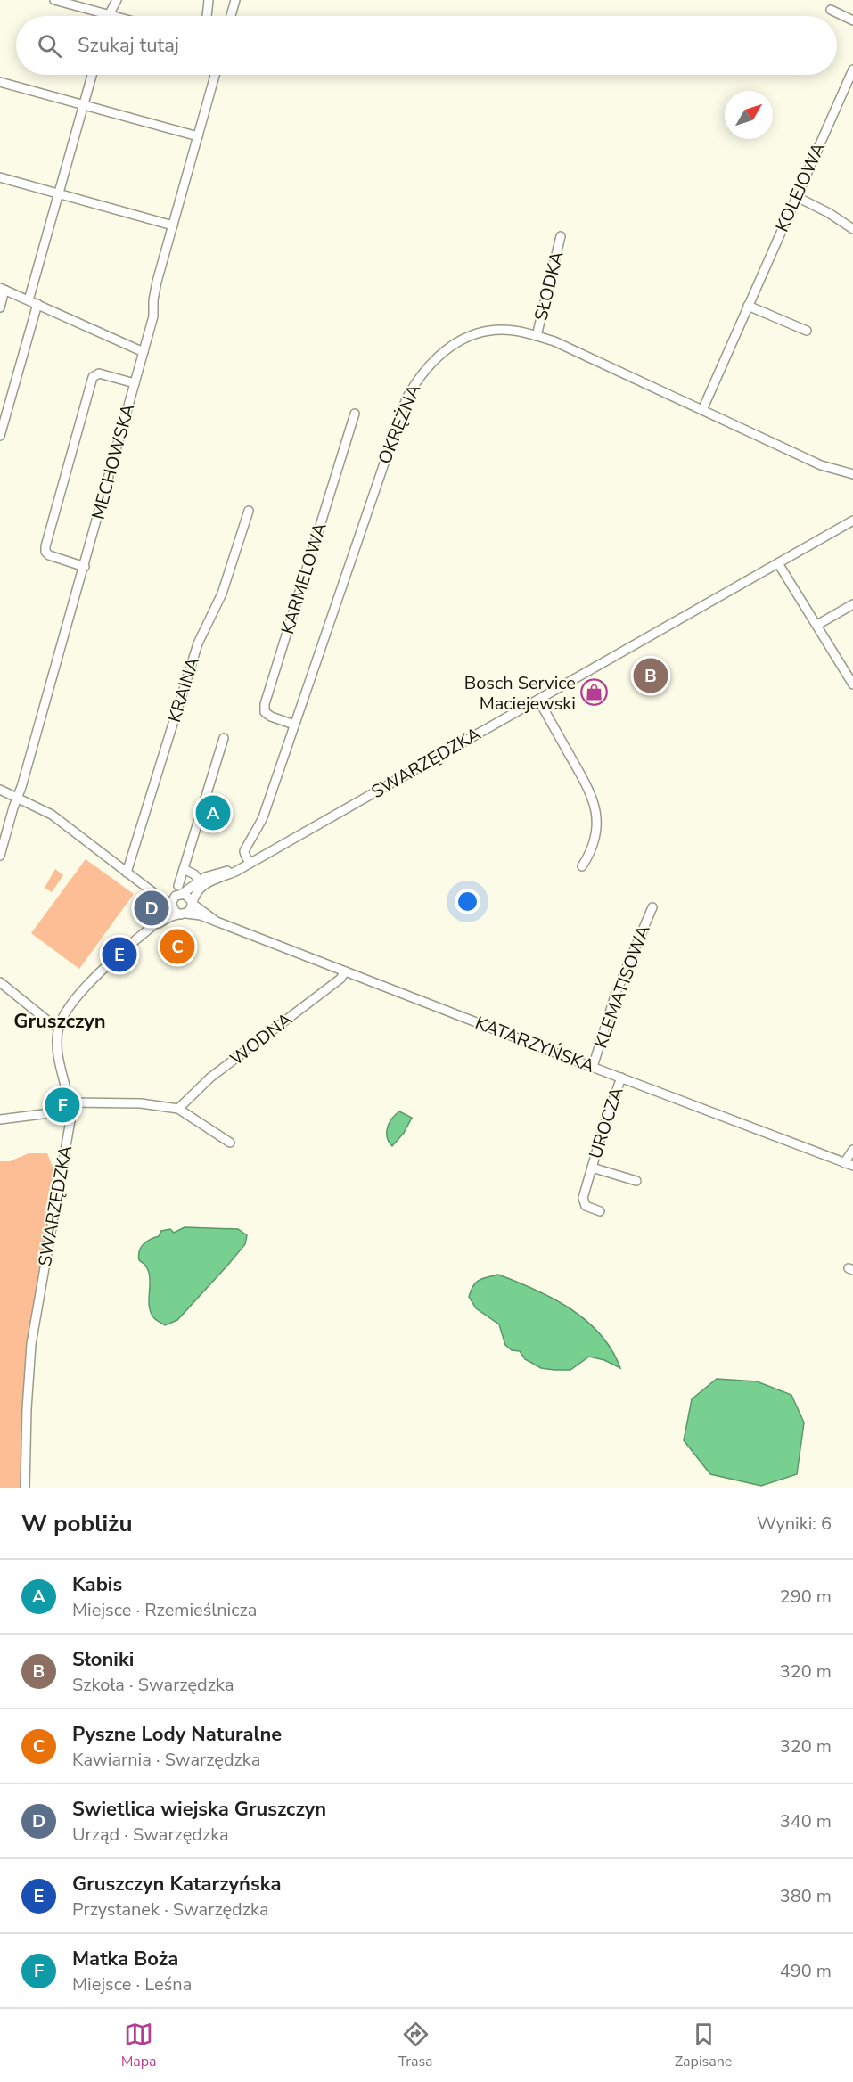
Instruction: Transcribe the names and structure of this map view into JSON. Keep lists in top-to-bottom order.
{
  "streets": {
    "street": [
      "KOLEJOWA",
      "SŁODKA",
      "OKRĘŻNA",
      "MECHOWSKA",
      "KARMELOWA",
      "KRAINA",
      "SWARZĘDZKA",
      "KLEMATISOWA",
      "WODNA",
      "KATARZYŃSKA",
      "UROCZA"
    ]
  },
  "crossings": [
    ["KOLEJOWA", "OKRĘŻNA"],
    ["SŁODKA", "OKRĘŻNA"],
    ["OKRĘŻNA", "KARMELOWA"],
    ["OKRĘŻNA", "SWARZĘDZKA"],
    ["SWARZĘDZKA", "KATARZYŃSKA"],
    ["KLEMATISOWA", "KATARZYŃSKA"],
    ["WODNA", "KATARZYŃSKA"],
    ["KATARZYŃSKA", "UROCZA"]
  ],
  "districts": ["Gruszczyn"],
  "places": {
    "shop": ["Bosch Service Maciejewski"]
  },
  "north": "top right",
  "page": {
    "search": "Szukaj tutaj",
    "pins": [
      "B",
      "A",
      "D",
      "C",
      "E",
      "F"
    ],
    "heading": ["W pobliżu", "Wyniki: 6"],
    "list": [
      {
        "mark": "A",
        "name": "Kabis",
        "note": "Miejsce · Rzemieślnicza",
        "value": "290 m"
      },
      {
        "mark": "B",
        "name": "Słoniki",
        "note": "Szkoła · Swarzędzka",
        "value": "320 m"
      },
      {
        "mark": "C",
        "name": "Pyszne Lody Naturalne",
        "note": "Kawiarnia · Swarzędzka",
        "value": "320 m"
      },
      {
        "mark": "D",
        "name": "Swietlica wiejska Gruszczyn",
        "note": "Urząd · Swarzędzka",
        "value": "340 m"
      },
      {
        "mark": "E",
        "name": "Gruszczyn Katarzyńska",
        "note": "Przystanek · Swarzędzka",
        "value": "380 m"
      },
      {
        "mark": "F",
        "name": "Matka Boża",
        "note": "Miejsce · Leśna",
        "value": "490 m"
      }
    ],
    "nav": ["Mapa", "Trasa", "Zapisane"]
  }
}
